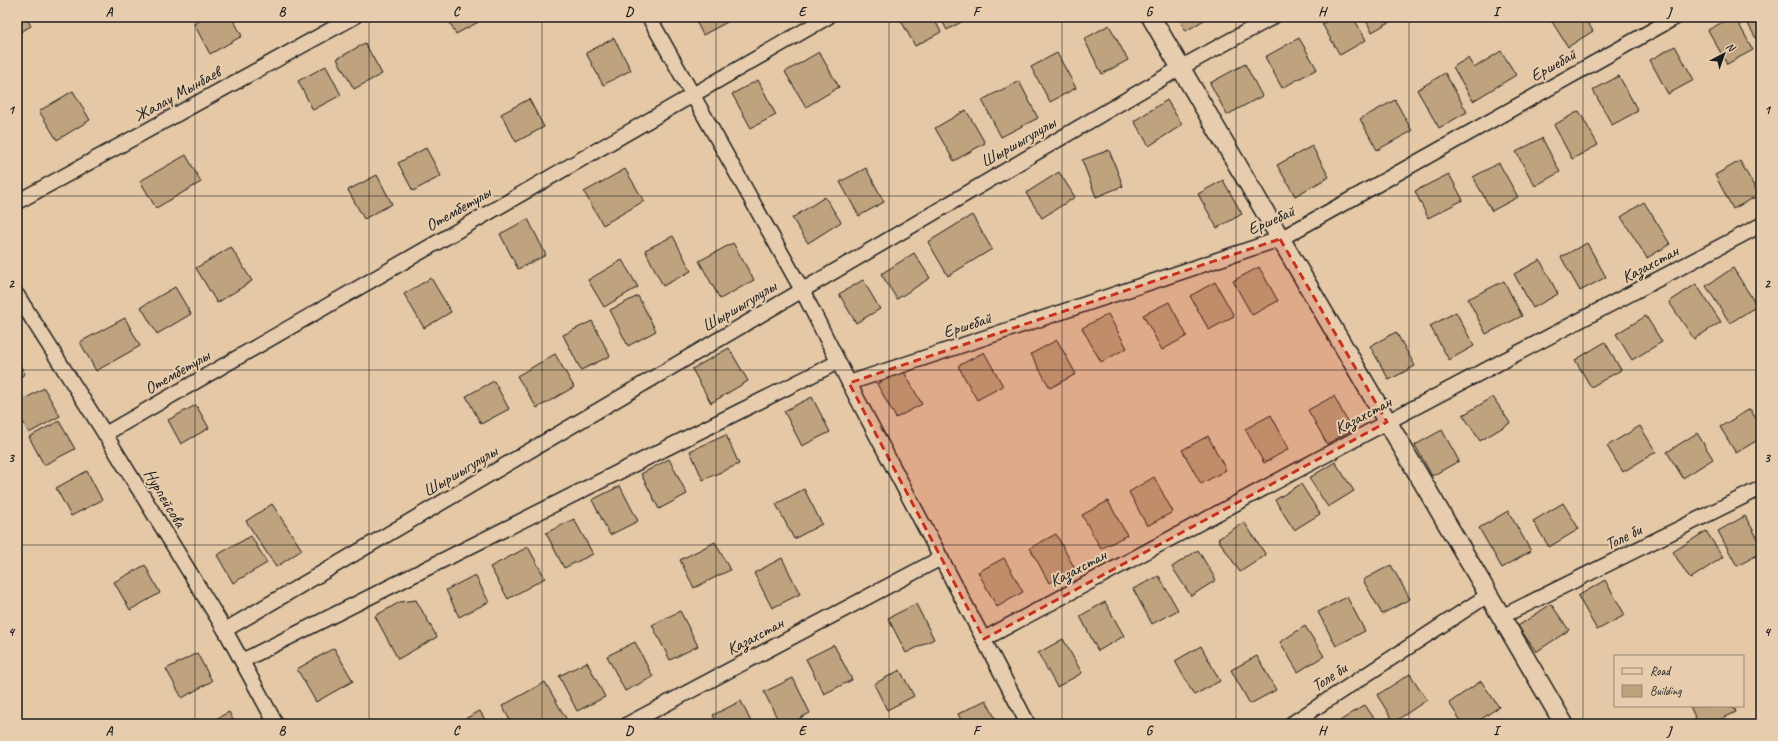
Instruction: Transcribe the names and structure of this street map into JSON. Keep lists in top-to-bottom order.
{
  "streets": {
    "street": [
      "Ершебай",
      "Жалау Мынбаев",
      "Шыршыгулулы",
      "Отембетулы",
      "Казахстан",
      "Нурпейсова",
      "Толе би"
    ]
  },
  "crossings": [
    ["Шыршыгулулы", "Нурпейсова"],
    ["Отембетулы", "Нурпейсова"]
  ],
  "legend": ["Road", "Building"],
  "north": "top right",
  "grid": {
    "columns": [
      "A",
      "B",
      "C",
      "D",
      "E",
      "F",
      "G",
      "H",
      "I",
      "J"
    ],
    "rows": [
      "1",
      "2",
      "3",
      "4"
    ]
  }
}
